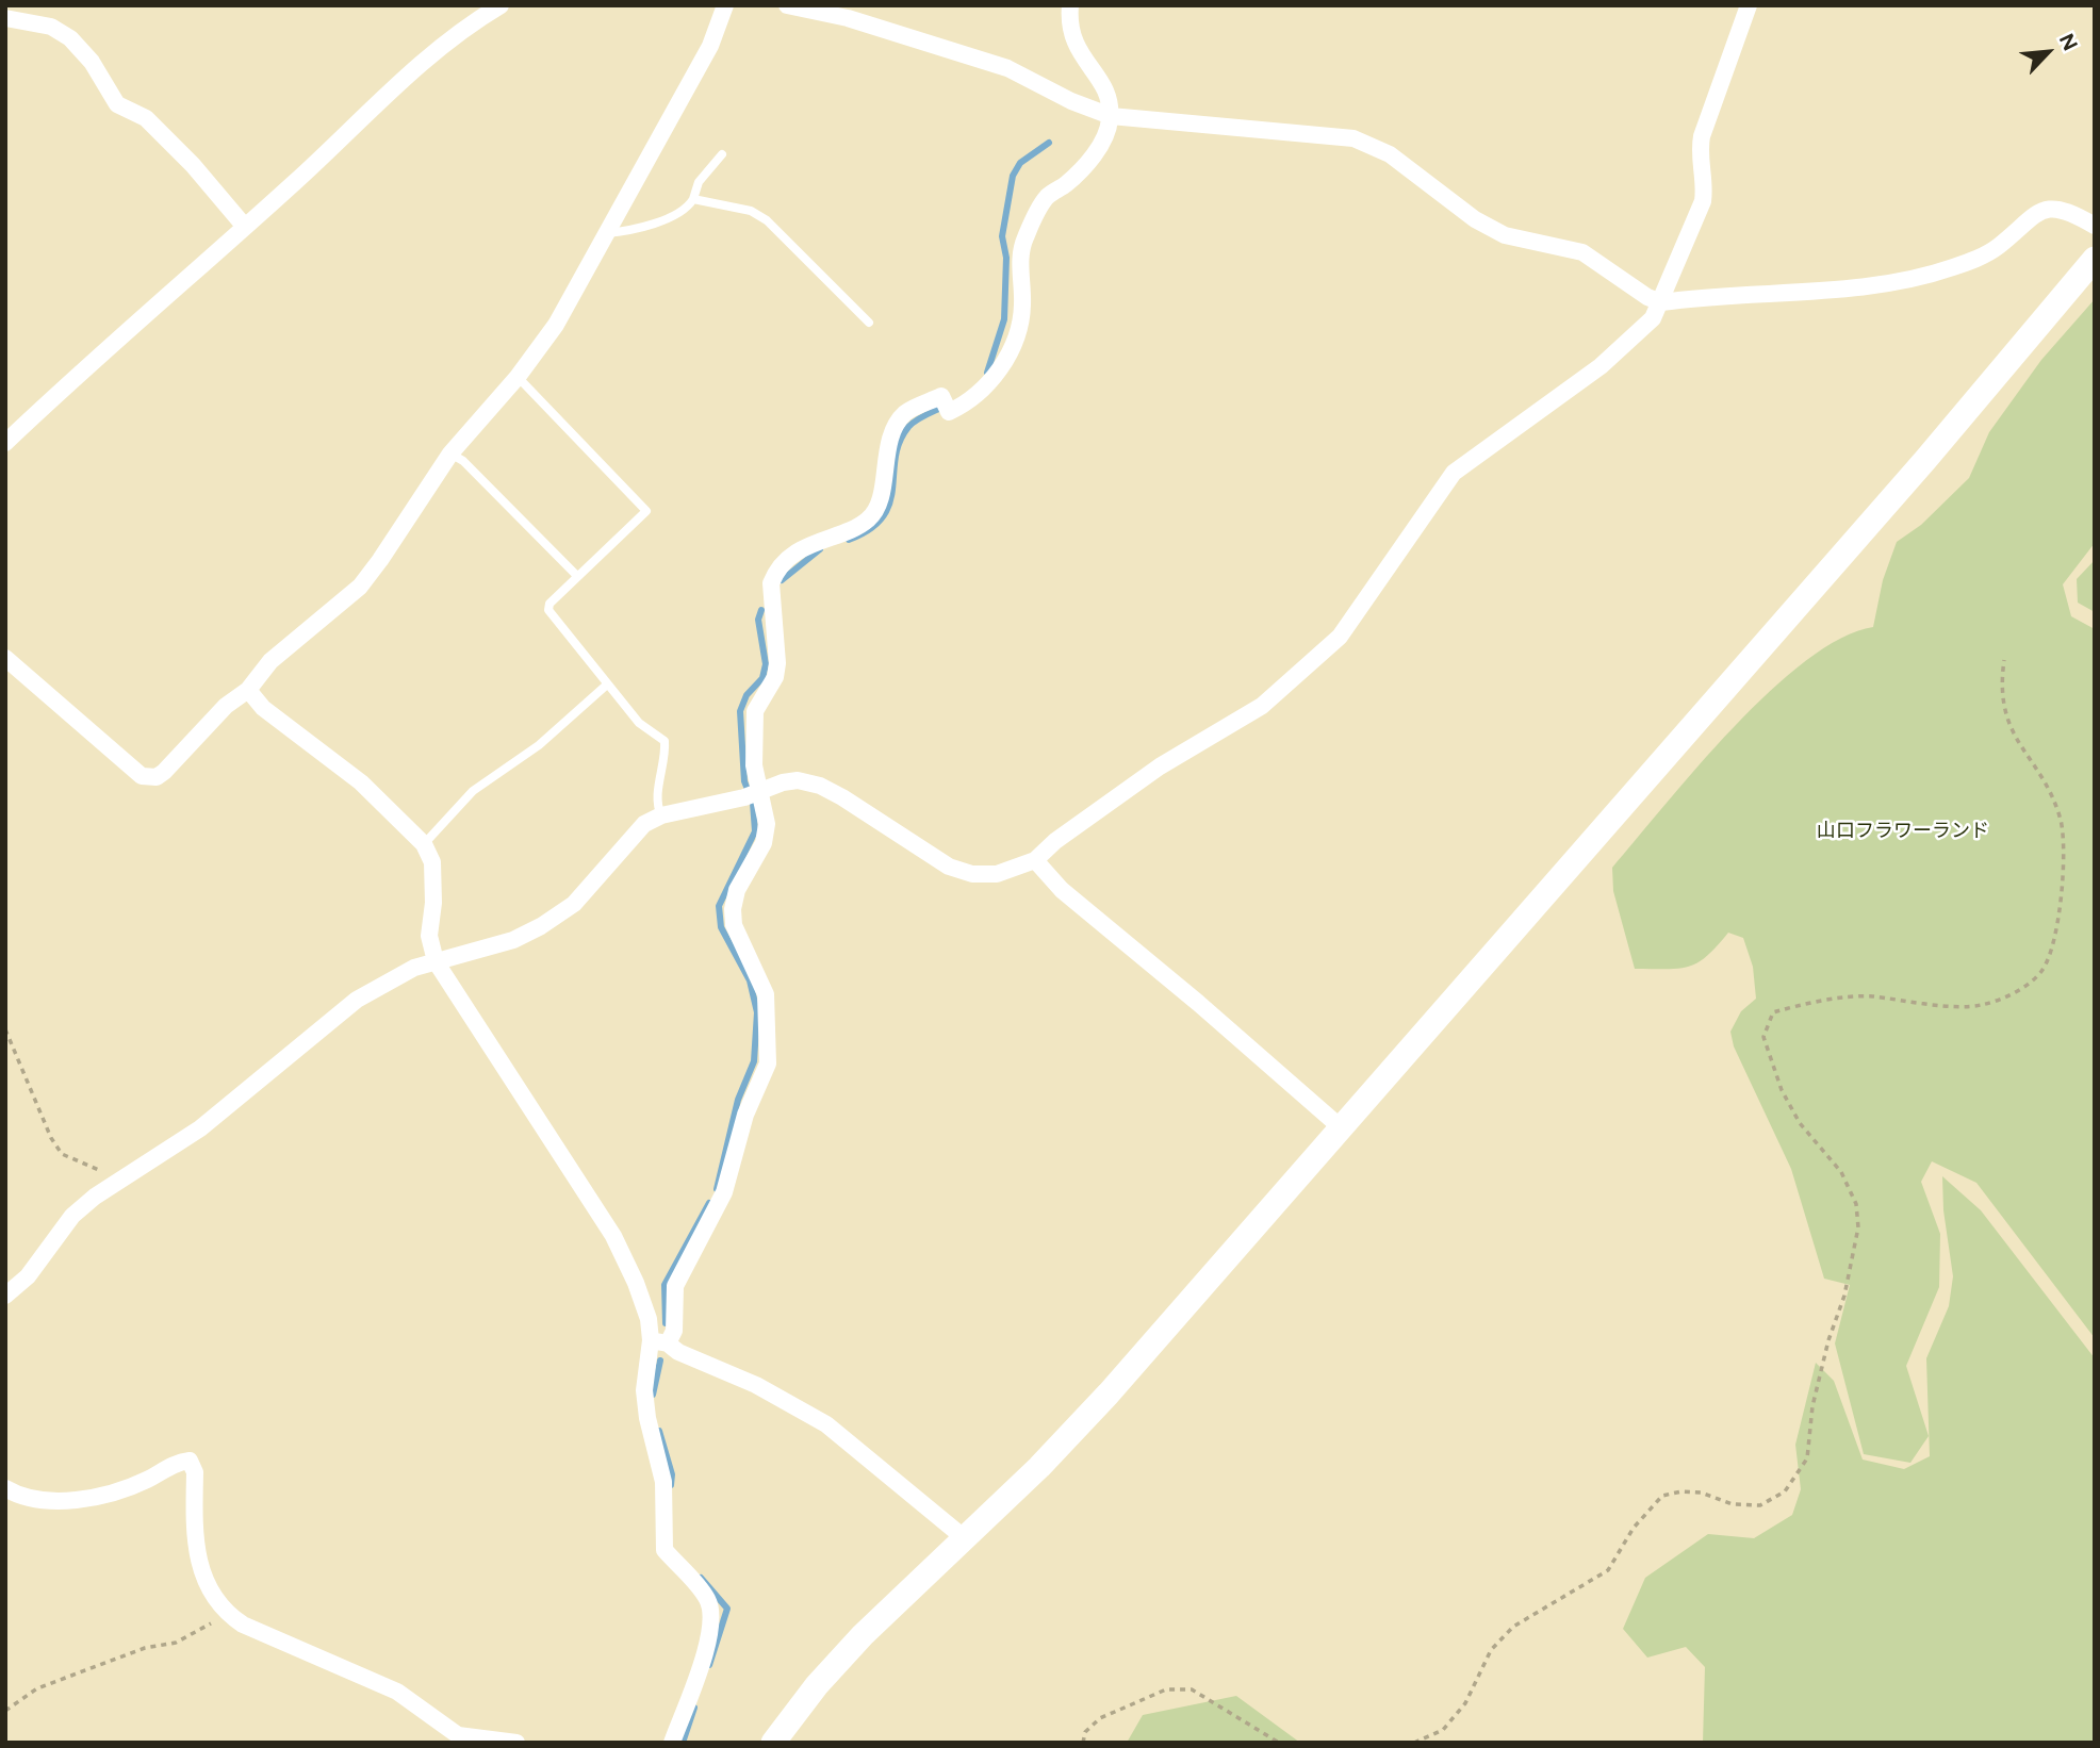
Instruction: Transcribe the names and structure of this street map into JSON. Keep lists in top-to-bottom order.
{
  "parks": ["山口フラワーランド"],
  "north": "top right"
}
